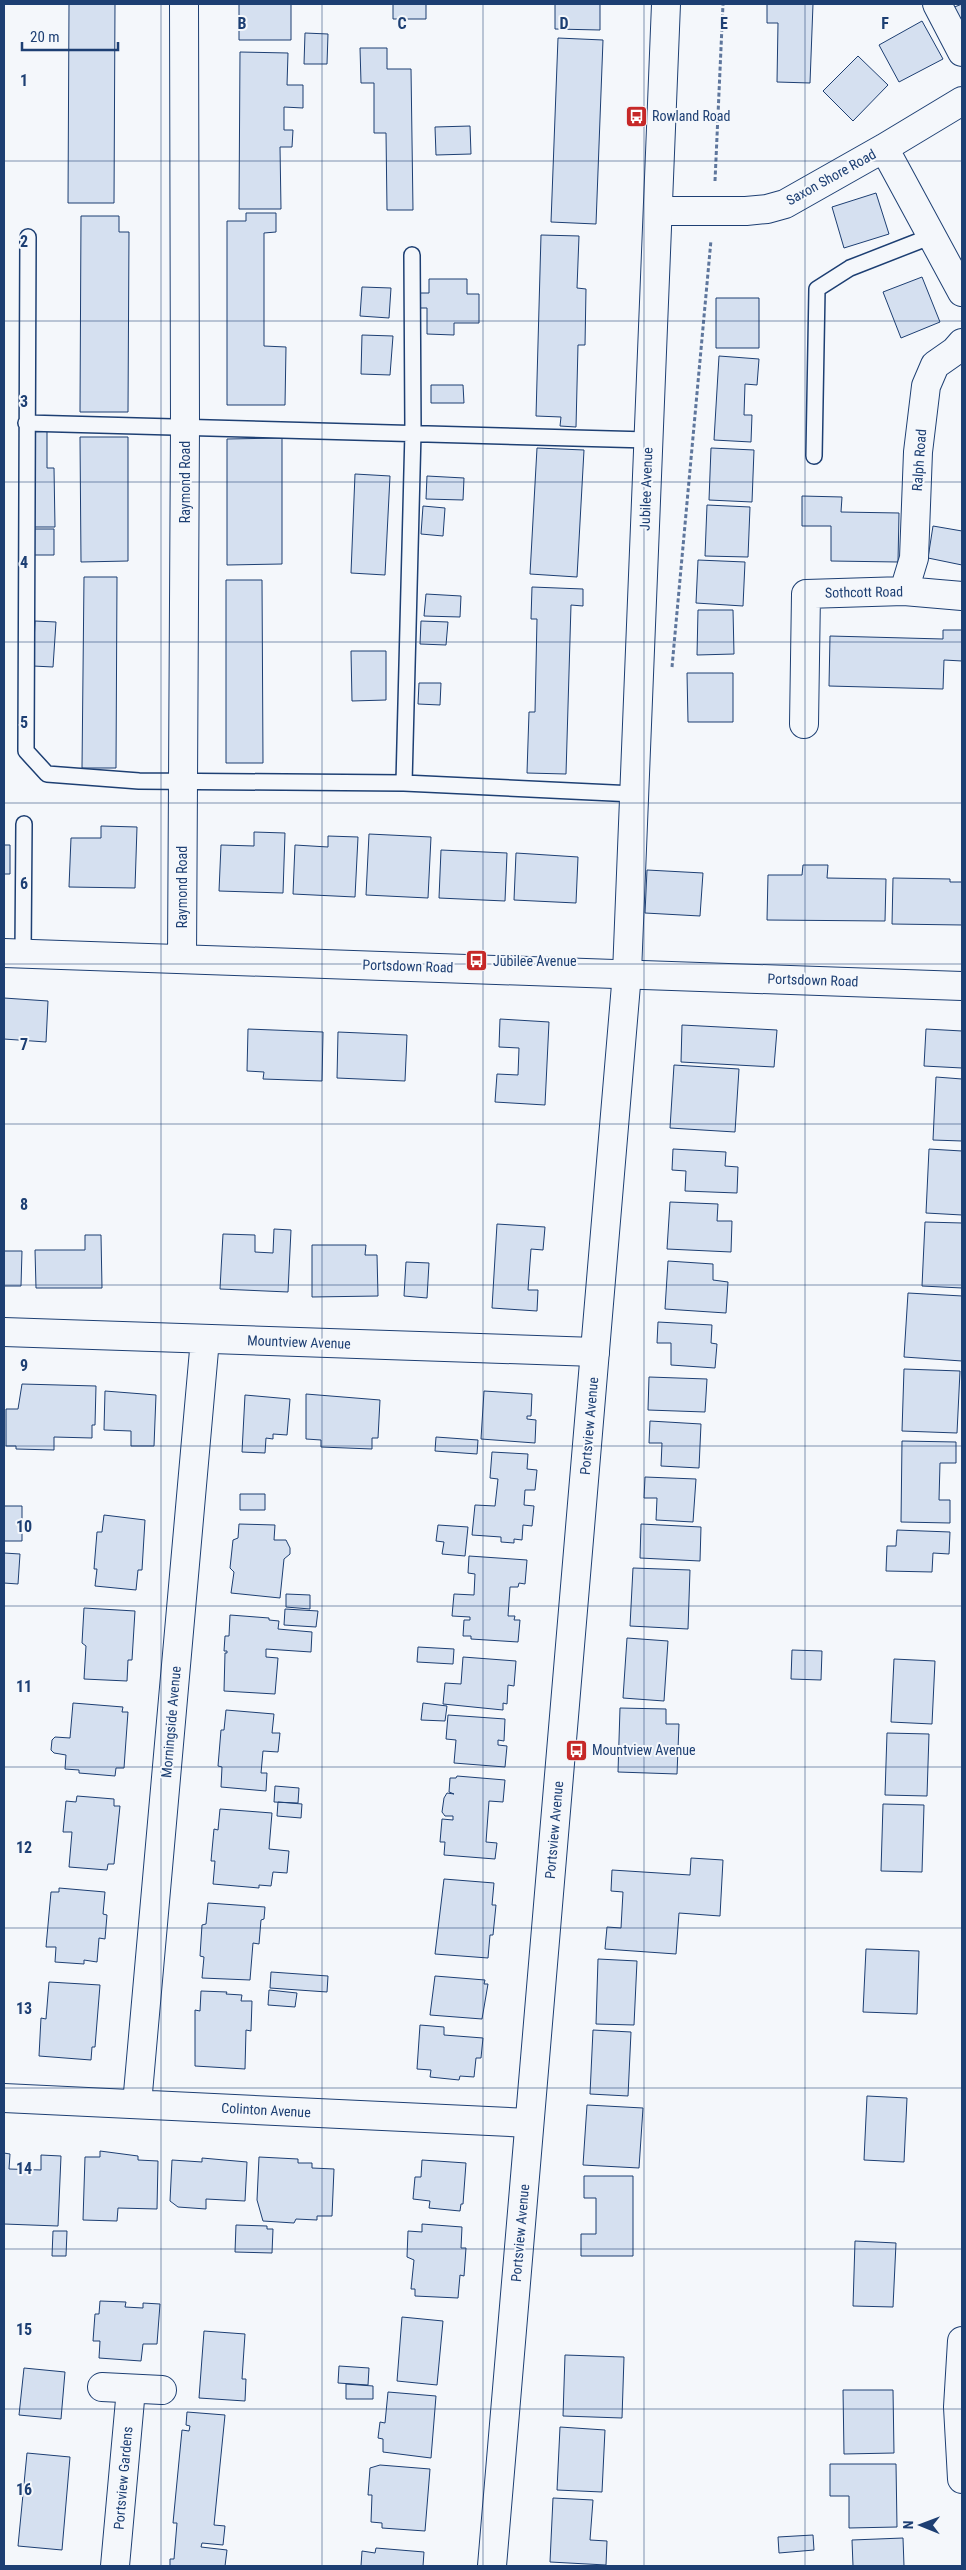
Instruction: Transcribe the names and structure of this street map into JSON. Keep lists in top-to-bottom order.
{
  "streets": {
    "street": [
      "Saxon Shore Road",
      "Ralph Road",
      "Raymond Road",
      "Jubilee Avenue",
      "Sothcott Road",
      "Portsdown Road",
      "Mountview Avenue",
      "Portsview Avenue",
      "Morningside Avenue",
      "Colinton Avenue",
      "Portsview Gardens"
    ]
  },
  "crossings": [
    ["Saxon Shore Road", "Jubilee Avenue"],
    ["Ralph Road", "Sothcott Road"],
    ["Raymond Road", "Portsdown Road"],
    ["Jubilee Avenue", "Portsdown Road"],
    ["Jubilee Avenue", "Portsview Avenue"],
    ["Portsdown Road", "Portsview Avenue"],
    ["Mountview Avenue", "Portsview Avenue"],
    ["Mountview Avenue", "Morningside Avenue"],
    ["Portsview Avenue", "Colinton Avenue"],
    ["Morningside Avenue", "Colinton Avenue"]
  ],
  "places": {
    "bus stop": ["Rowland Road", "Jubilee Avenue", "Mountview Avenue"]
  },
  "scale_bar": "20 m",
  "north": "left",
  "grid": {
    "columns": [
      "B",
      "C",
      "D",
      "E",
      "F"
    ],
    "rows": [
      "1",
      "2",
      "3",
      "4",
      "5",
      "6",
      "7",
      "8",
      "9",
      "10",
      "11",
      "12",
      "13",
      "14",
      "15",
      "16"
    ]
  }
}
